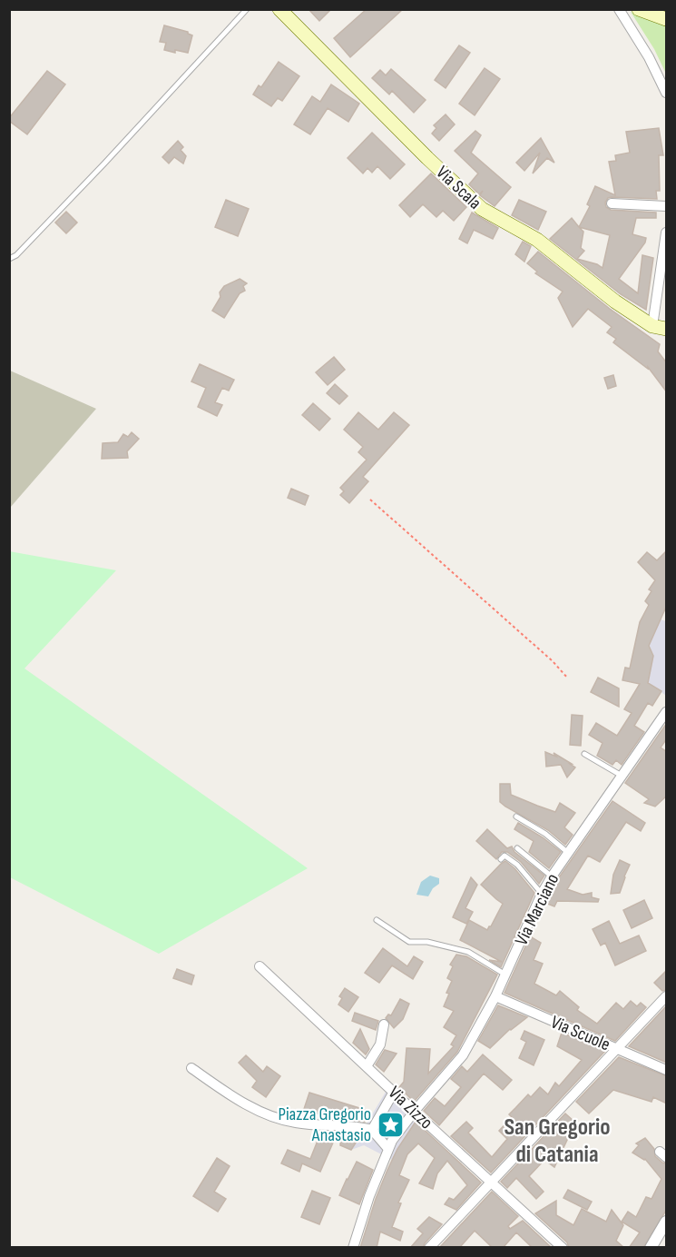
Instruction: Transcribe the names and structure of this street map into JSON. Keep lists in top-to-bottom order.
{
  "streets": {
    "main road": ["Via Scala"],
    "street": ["Via Marciano", "Via Scuole", "Via Zizzo"]
  },
  "crossings": [
    ["Via Marciano", "Via Scuole"],
    ["Via Marciano", "Via Zizzo"]
  ],
  "districts": ["San Gregorio di Catania"],
  "places": {
    "place": ["Piazza Gregorio Anastasio"]
  }
}
